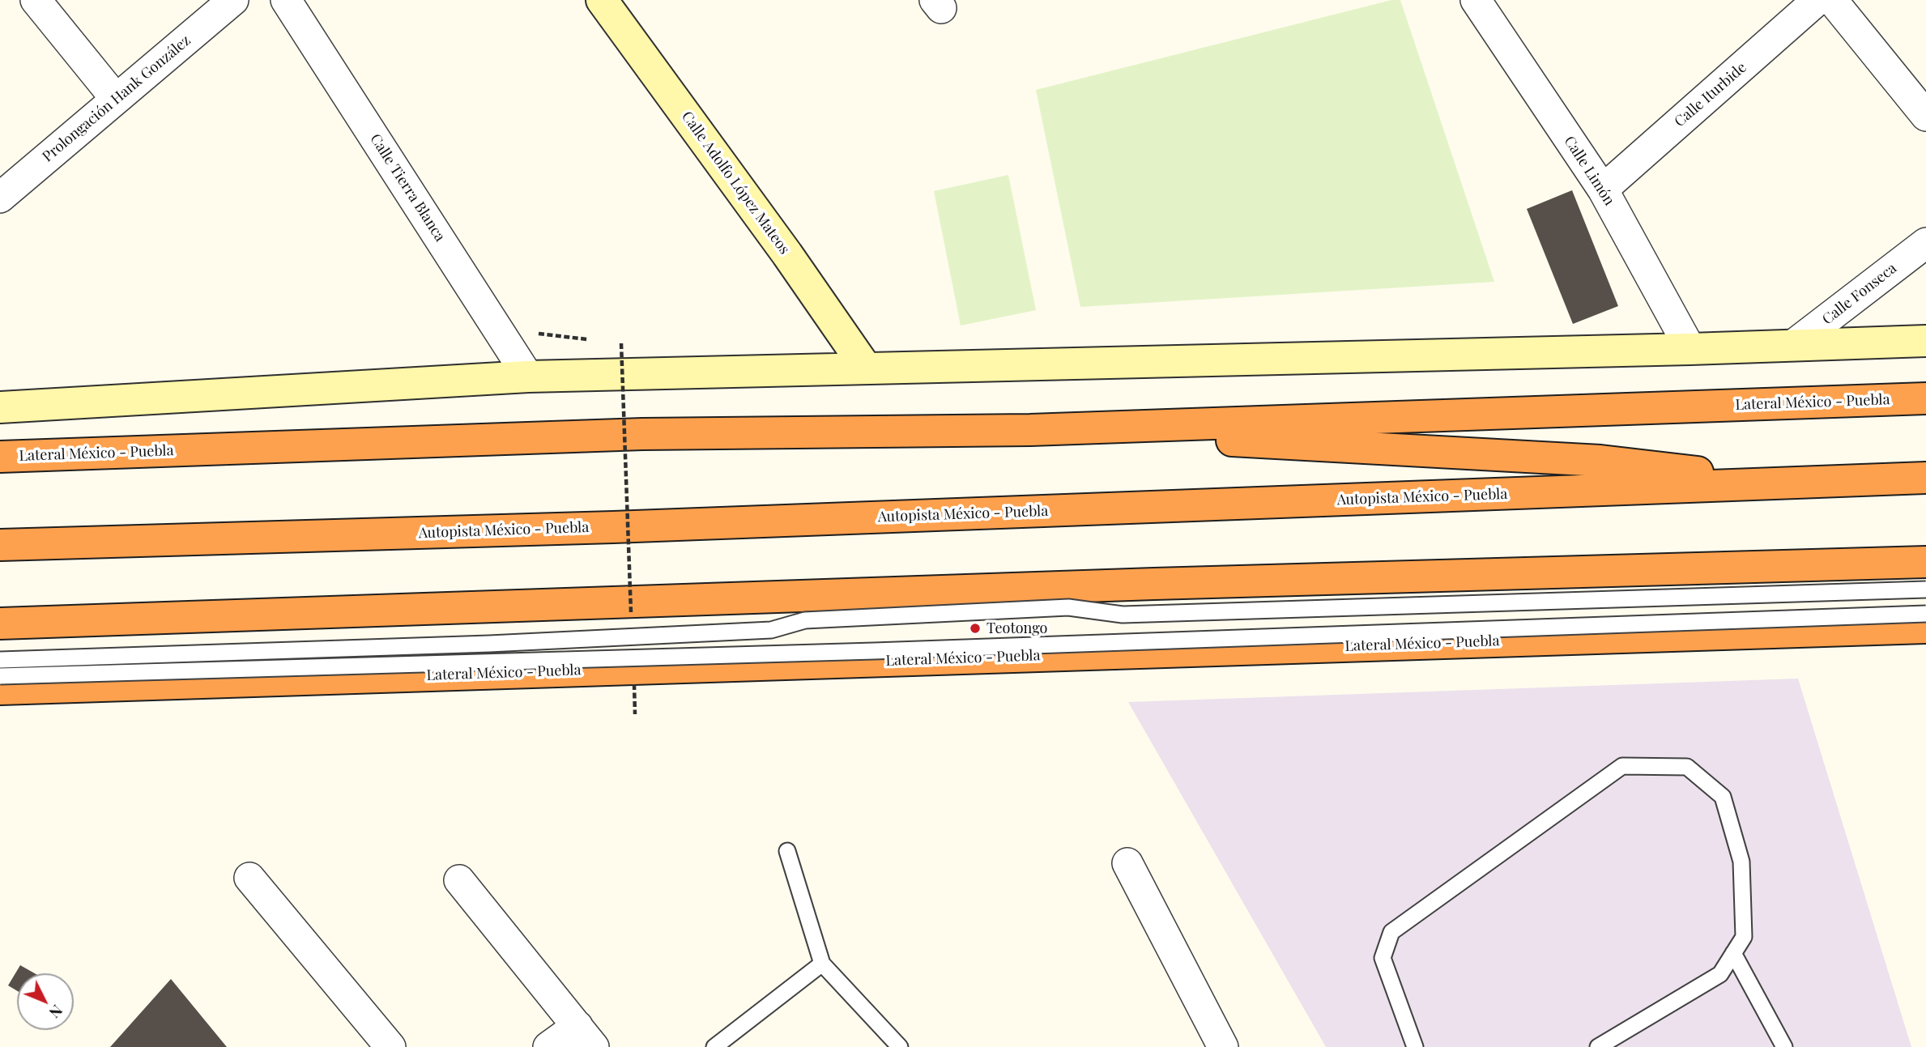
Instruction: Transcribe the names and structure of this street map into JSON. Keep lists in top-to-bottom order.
{
  "streets": {
    "highway": ["Lateral México - Puebla", "Autopista México - Puebla"],
    "street": [
      "Calle Iturbide",
      "Prolongación Hank González",
      "Calle Limón",
      "Calle Adolfo López Mateos",
      "Calle Tierra Blanca",
      "Calle Fonseca"
    ]
  },
  "crossings": [
    ["Calle Iturbide", "Calle Limón"]
  ],
  "places": ["Teotongo"],
  "north": "bottom right"
}
